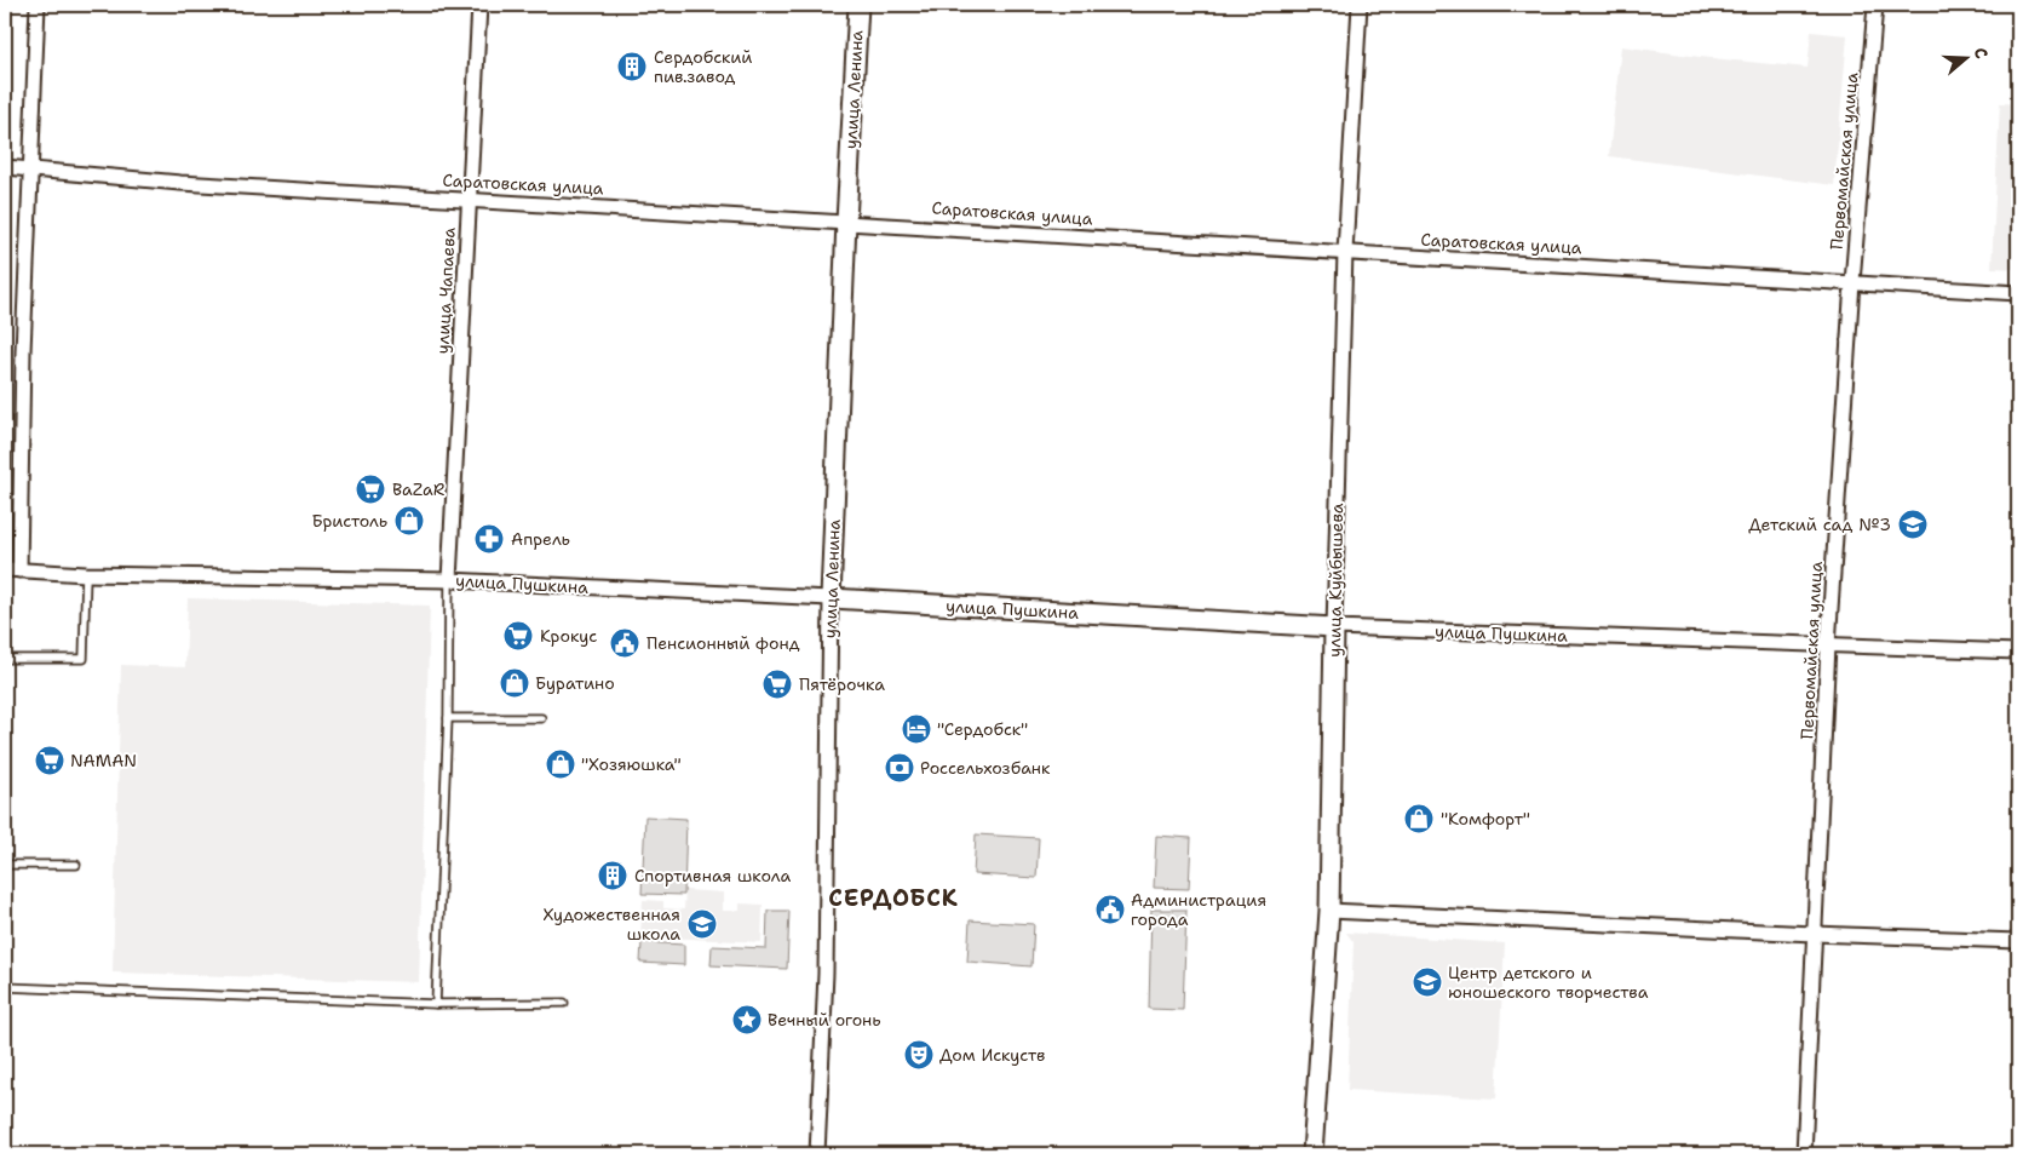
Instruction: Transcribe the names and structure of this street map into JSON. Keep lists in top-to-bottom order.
{
  "streets": {
    "street": [
      "улица Ленина",
      "Первомайская улица",
      "Саратовская улица",
      "улица Чапаева",
      "улица Куйбышева",
      "улица Пушкина"
    ]
  },
  "crossings": [
    ["улица Ленина", "Саратовская улица"],
    ["улица Ленина", "улица Пушкина"],
    ["Первомайская улица", "Саратовская улица"],
    ["Первомайская улица", "улица Пушкина"],
    ["Саратовская улица", "улица Чапаева"],
    ["Саратовская улица", "улица Куйбышева"],
    ["улица Чапаева", "улица Пушкина"],
    ["улица Куйбышева", "улица Пушкина"]
  ],
  "districts": ["СЕРДОБСК"],
  "places": {
    "building": ["Сердобский пив.завод", "Спортивная школа"],
    "supermarket": [
      "BaZaR",
      "Крокус",
      "Пятёрочка",
      "NAMAN"
    ],
    "shop": [
      "Бристоль",
      "Буратино",
      "\"Хозяюшка\"",
      "\"Комфорт\""
    ],
    "school or university": ["Детский сад №3", "Художественная школа", "Центр детского и юношеского творчества"],
    "pharmacy": ["Апрель"],
    "public building": ["Пенсионный фонд", "Администрация города"],
    "hotel": ["\"Сердобск\""],
    "bank": ["Россельхозбанк"],
    "place": ["Вечный огонь"],
    "theatre": ["Дом Искуств"]
  },
  "north": "right"
}
